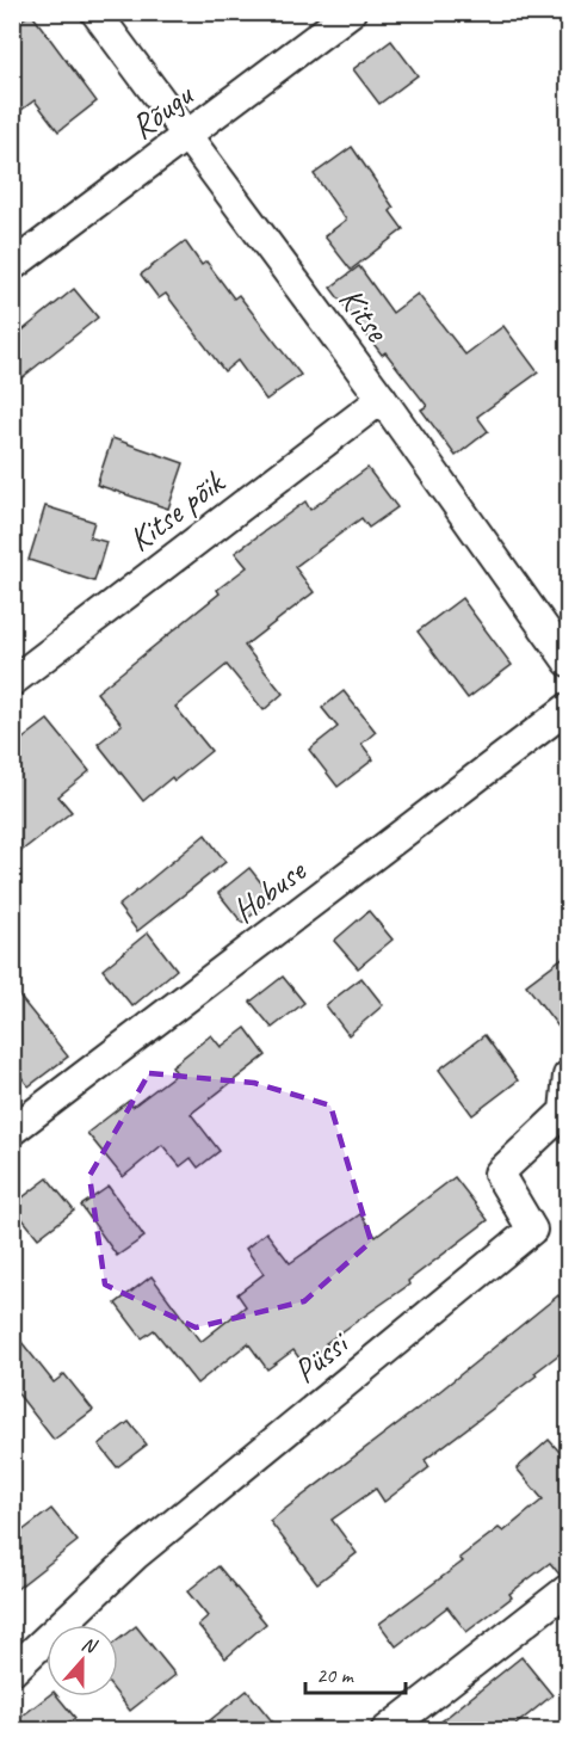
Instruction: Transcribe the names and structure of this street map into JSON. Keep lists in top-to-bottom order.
{
  "streets": {
    "street": [
      "Rõugu",
      "Kitse",
      "Kitse põik",
      "Hobuse",
      "Püssi"
    ]
  },
  "crossings": [
    ["Rõugu", "Kitse"],
    ["Kitse", "Kitse põik"]
  ],
  "scale_bar": "20 m",
  "north": "top"
}
